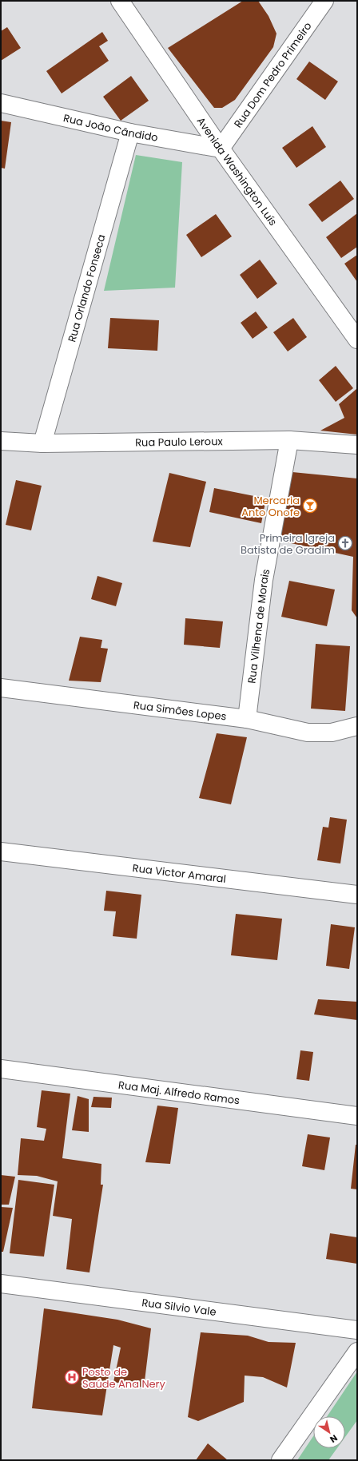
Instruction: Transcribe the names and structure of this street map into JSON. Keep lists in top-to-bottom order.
{
  "streets": {
    "street": [
      "Rua Dom Pedro Primeiro",
      "Rua João Cândido",
      "Avenida Washington Luís",
      "Rua Orlando Fonseca",
      "Rua Paulo Leroux",
      "Rua Vilhena de Morais",
      "Rua Simões Lopes",
      "Rua Victor Amaral",
      "Rua Maj. Alfredo Ramos",
      "Rua Silvio Vale"
    ]
  },
  "crossings": [
    ["Rua Dom Pedro Primeiro", "Rua João Cândido"],
    ["Rua Dom Pedro Primeiro", "Avenida Washington Luís"],
    ["Rua João Cândido", "Avenida Washington Luís"],
    ["Rua João Cândido", "Rua Orlando Fonseca"],
    ["Rua Orlando Fonseca", "Rua Paulo Leroux"],
    ["Rua Paulo Leroux", "Rua Vilhena de Morais"],
    ["Rua Vilhena de Morais", "Rua Simões Lopes"]
  ],
  "places": {
    "bar": ["Mercaria Anto Onofe"],
    "church": ["Primeira Igreja Batista de Gradim"],
    "hospital": ["Posto de Saúde Ana Nery"]
  },
  "north": "bottom right"
}
